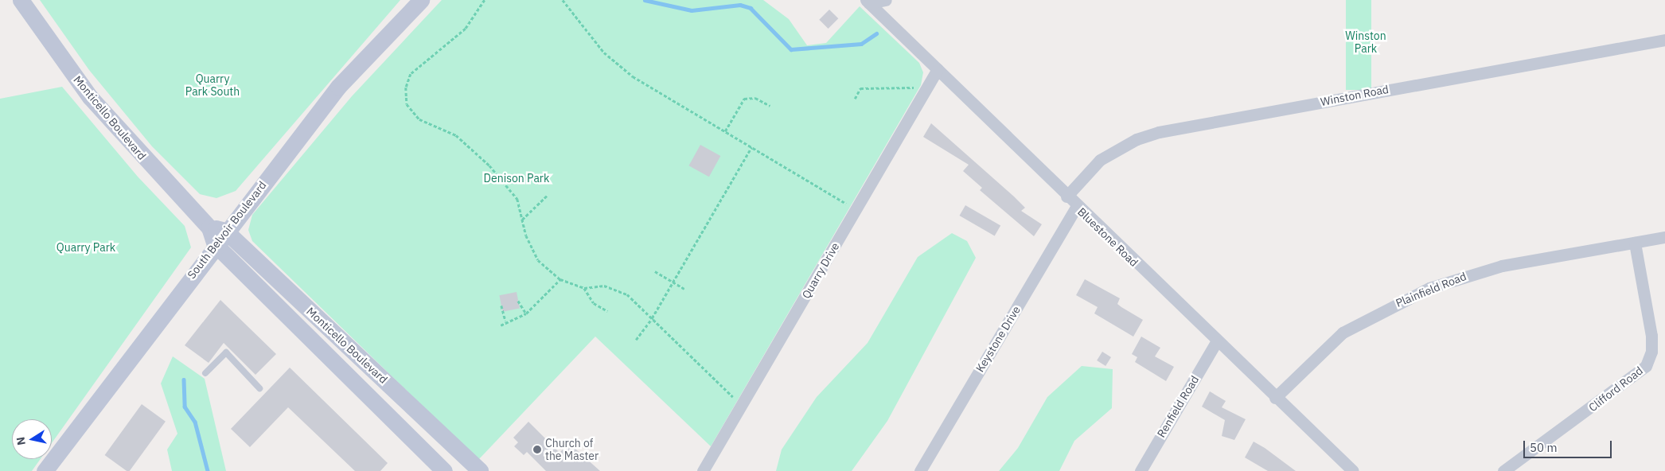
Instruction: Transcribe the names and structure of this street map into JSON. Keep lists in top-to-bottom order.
{
  "streets": {
    "main road": ["Monticello Boulevard", "South Belvoir Boulevard"],
    "street": [
      "Winston Road",
      "Bluestone Road",
      "Quarry Drive",
      "Plainfield Road",
      "Keystone Drive",
      "Clifford Road",
      "Renfield Road"
    ]
  },
  "crossings": [
    ["Winston Road", "Bluestone Road"],
    ["Monticello Boulevard", "South Belvoir Boulevard"],
    ["Bluestone Road", "Quarry Drive"],
    ["Bluestone Road", "Plainfield Road"],
    ["Bluestone Road", "Keystone Drive"],
    ["Bluestone Road", "Renfield Road"],
    ["Plainfield Road", "Clifford Road"]
  ],
  "parks": [
    "Winston Park",
    "Quarry Park South",
    "Denison Park",
    "Quarry Park"
  ],
  "places": ["Church of the Master"],
  "scale_bar": "50 m",
  "north": "left"
}
